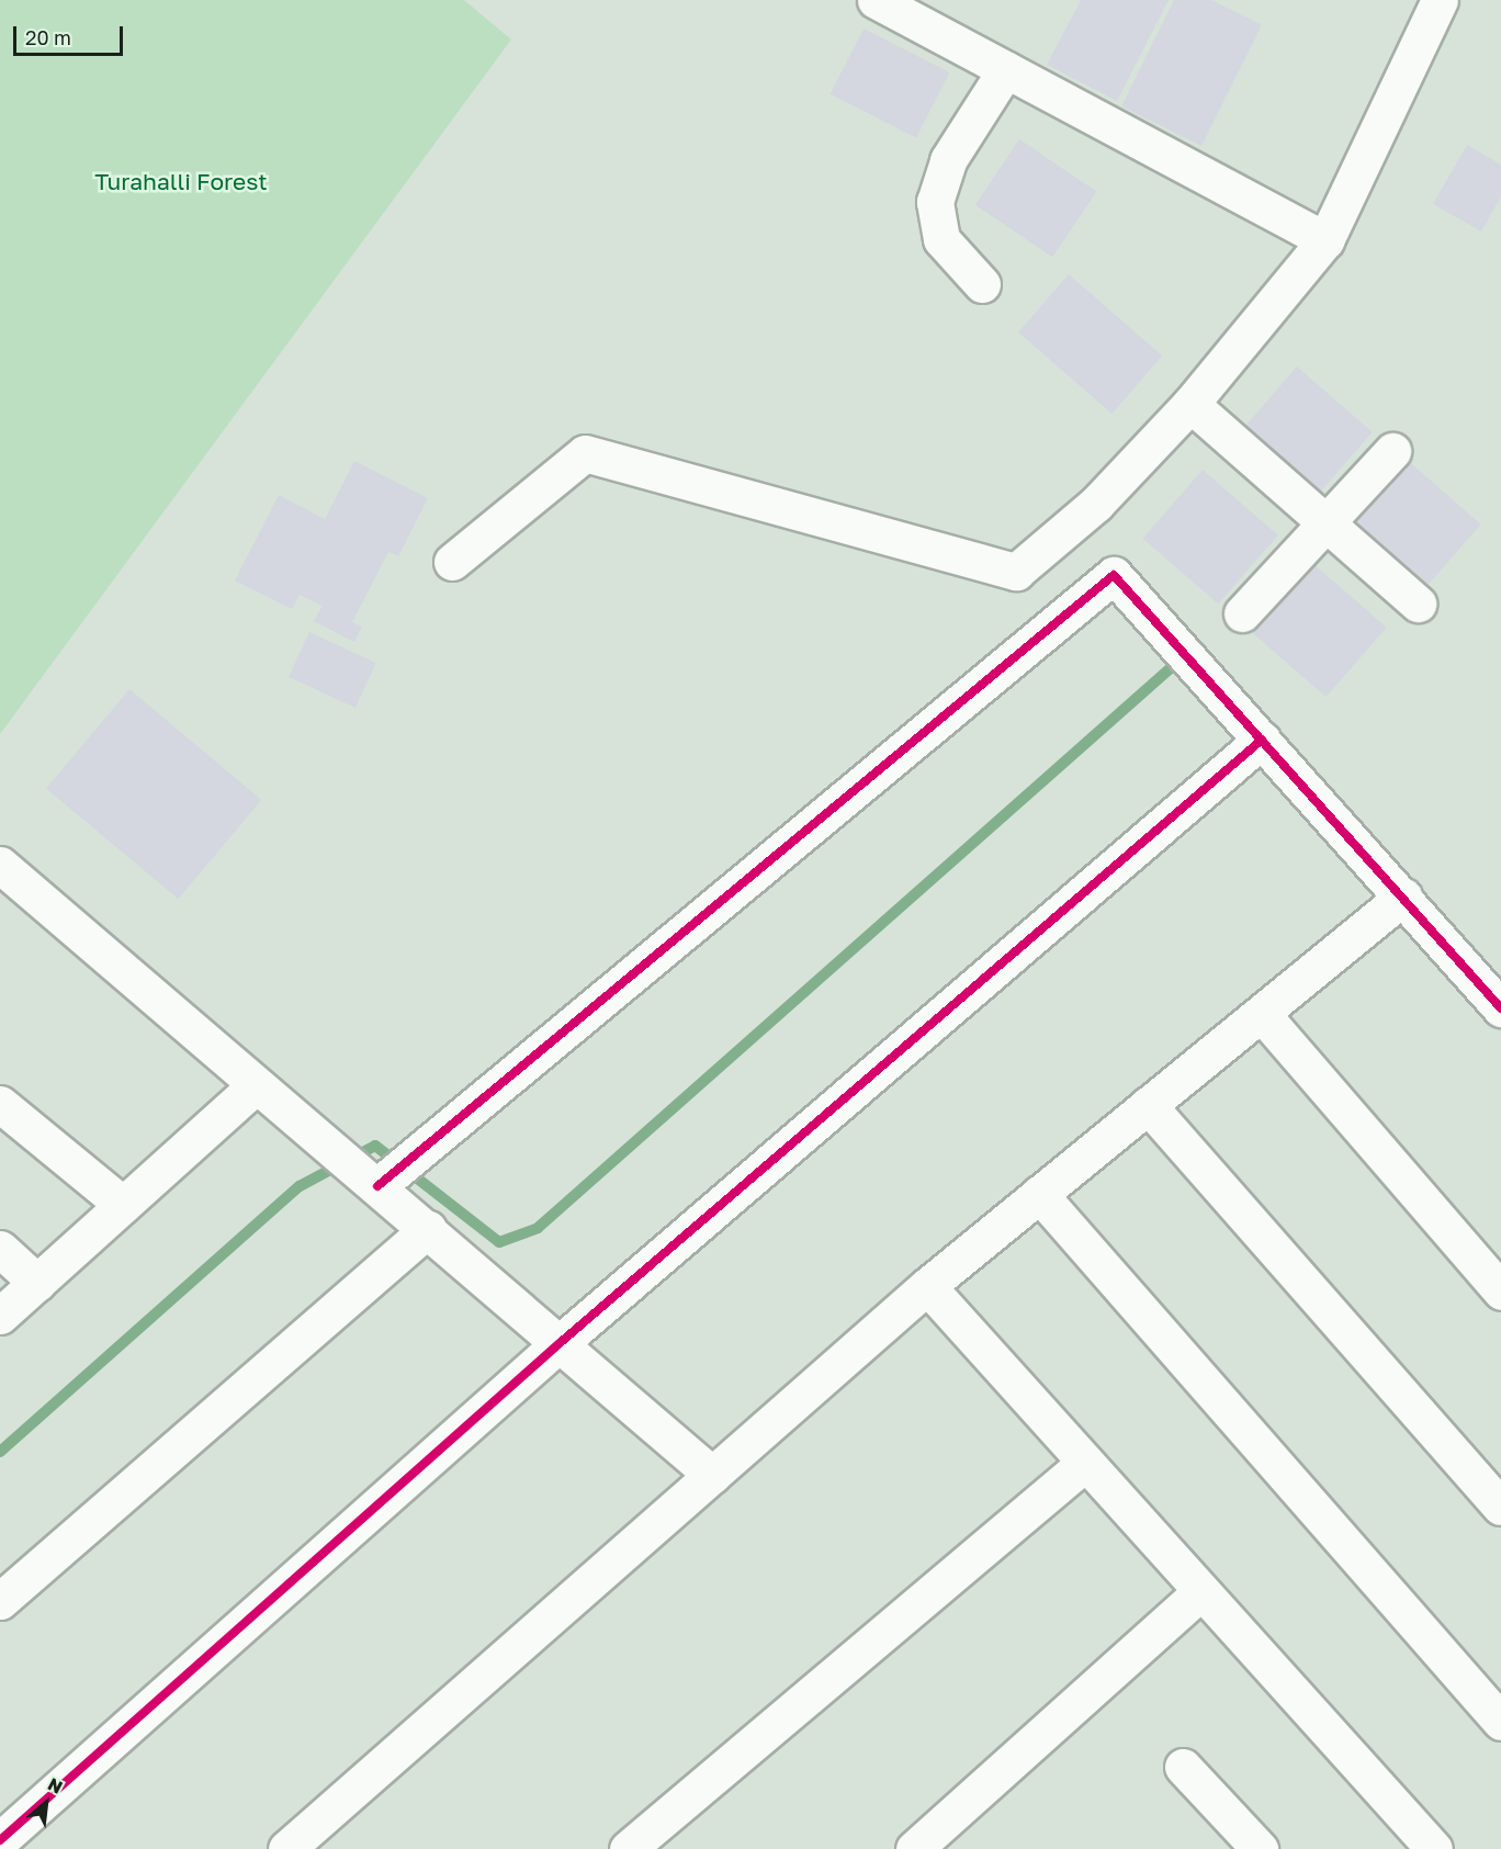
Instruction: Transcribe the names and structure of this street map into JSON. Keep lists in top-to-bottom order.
{
  "parks": ["Turahalli Forest"],
  "scale_bar": "20 m",
  "north": "top right"
}
